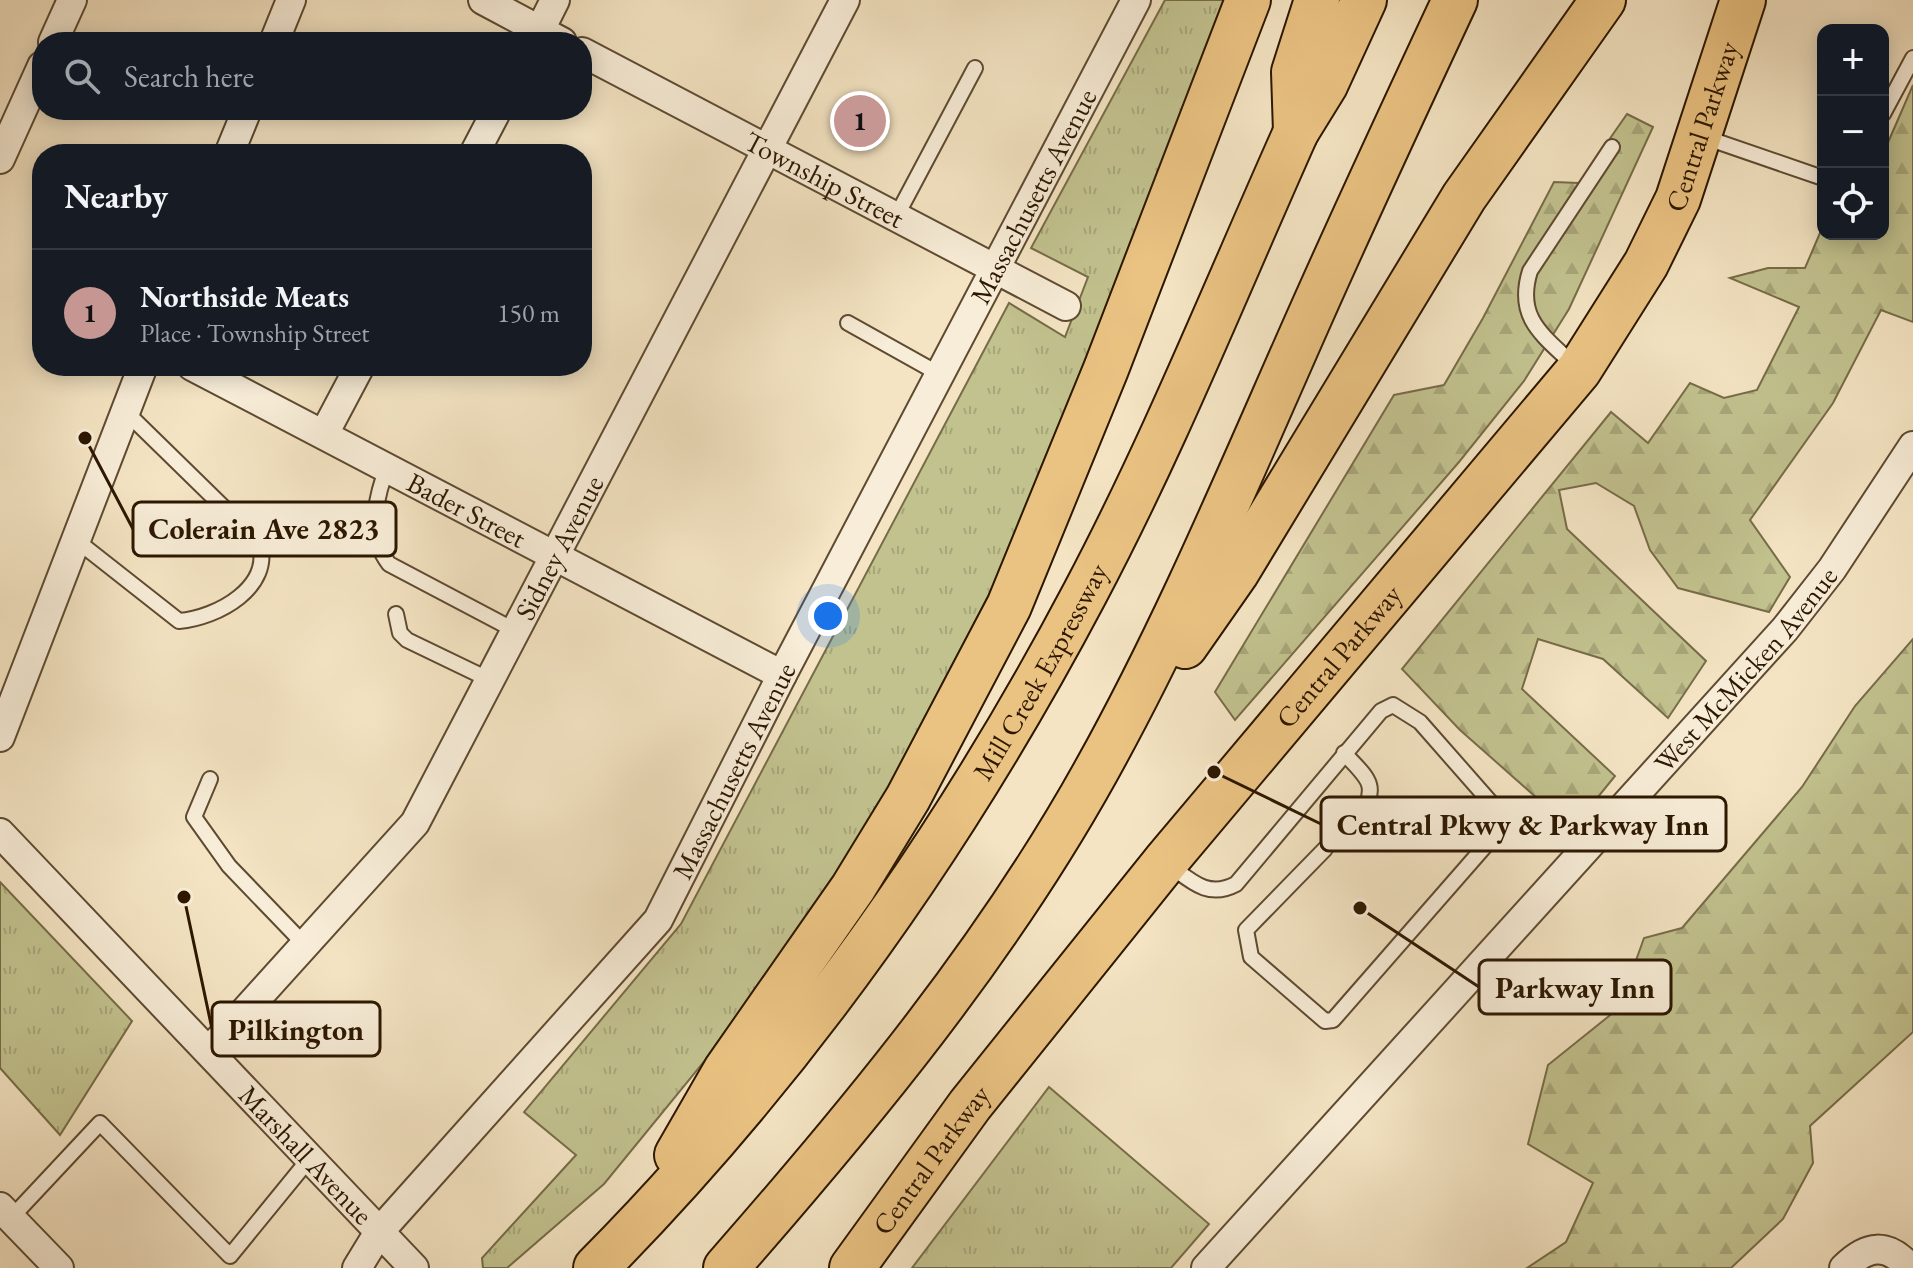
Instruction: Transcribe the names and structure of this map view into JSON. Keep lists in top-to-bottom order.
{
  "streets": {
    "main road": ["Central Parkway", "Mill Creek Expressway"],
    "street": [
      "Township Street",
      "Massachusetts Avenue",
      "Bader Street",
      "Sidney Avenue",
      "West McMicken Avenue",
      "Marshall Avenue"
    ]
  },
  "crossings": [
    ["Township Street", "Massachusetts Avenue"],
    ["Township Street", "Sidney Avenue"],
    ["Massachusetts Avenue", "Bader Street"],
    ["Massachusetts Avenue", "Marshall Avenue"],
    ["Bader Street", "Sidney Avenue"],
    ["Sidney Avenue", "Marshall Avenue"]
  ],
  "places": [
    "Colerain Ave 2823",
    "Central Pkwy & Parkway Inn",
    "Pilkington",
    "Parkway Inn"
  ],
  "page": {
    "map_buttons": ["+", "−"],
    "search": "Search here",
    "pins": "1",
    "heading": "Nearby",
    "list": [
      {
        "mark": "1",
        "name": "Northside Meats",
        "note": "Place · Township Street",
        "value": "150 m"
      }
    ]
  }
}
